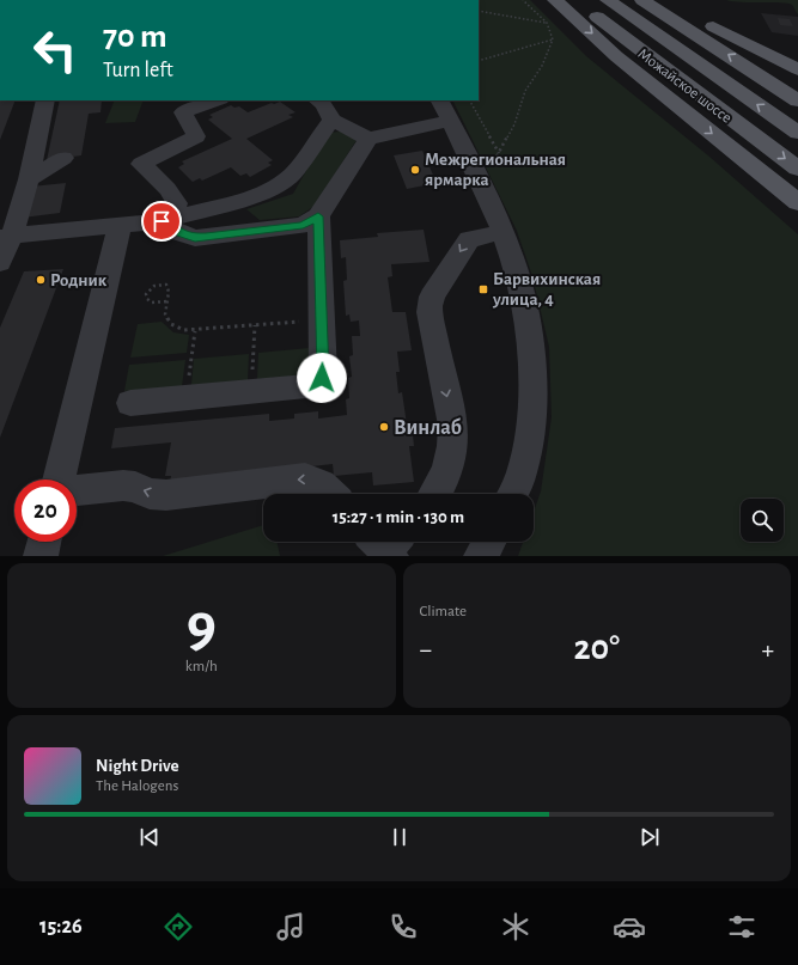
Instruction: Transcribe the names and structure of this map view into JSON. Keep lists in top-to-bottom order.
{
  "streets": {
    "main road": ["Можайское шоссе"]
  },
  "places": {
    "other": ["Межрегиональная ярмарка", "Родник", "Винлаб"],
    "transit": ["Барвихинская улица, 4"]
  },
  "page": {
    "turn": ["70 m", "Turn left"],
    "limit": "20",
    "trip": "15:27 · 1 min · 130 m",
    "tile": [
      ["9", "km/h"],
      "Climate"
    ],
    "heat": ["−", "20°", "+"],
    "song": ["Night Drive", "The Halogens"],
    "tabs": "15:26"
  }
}
